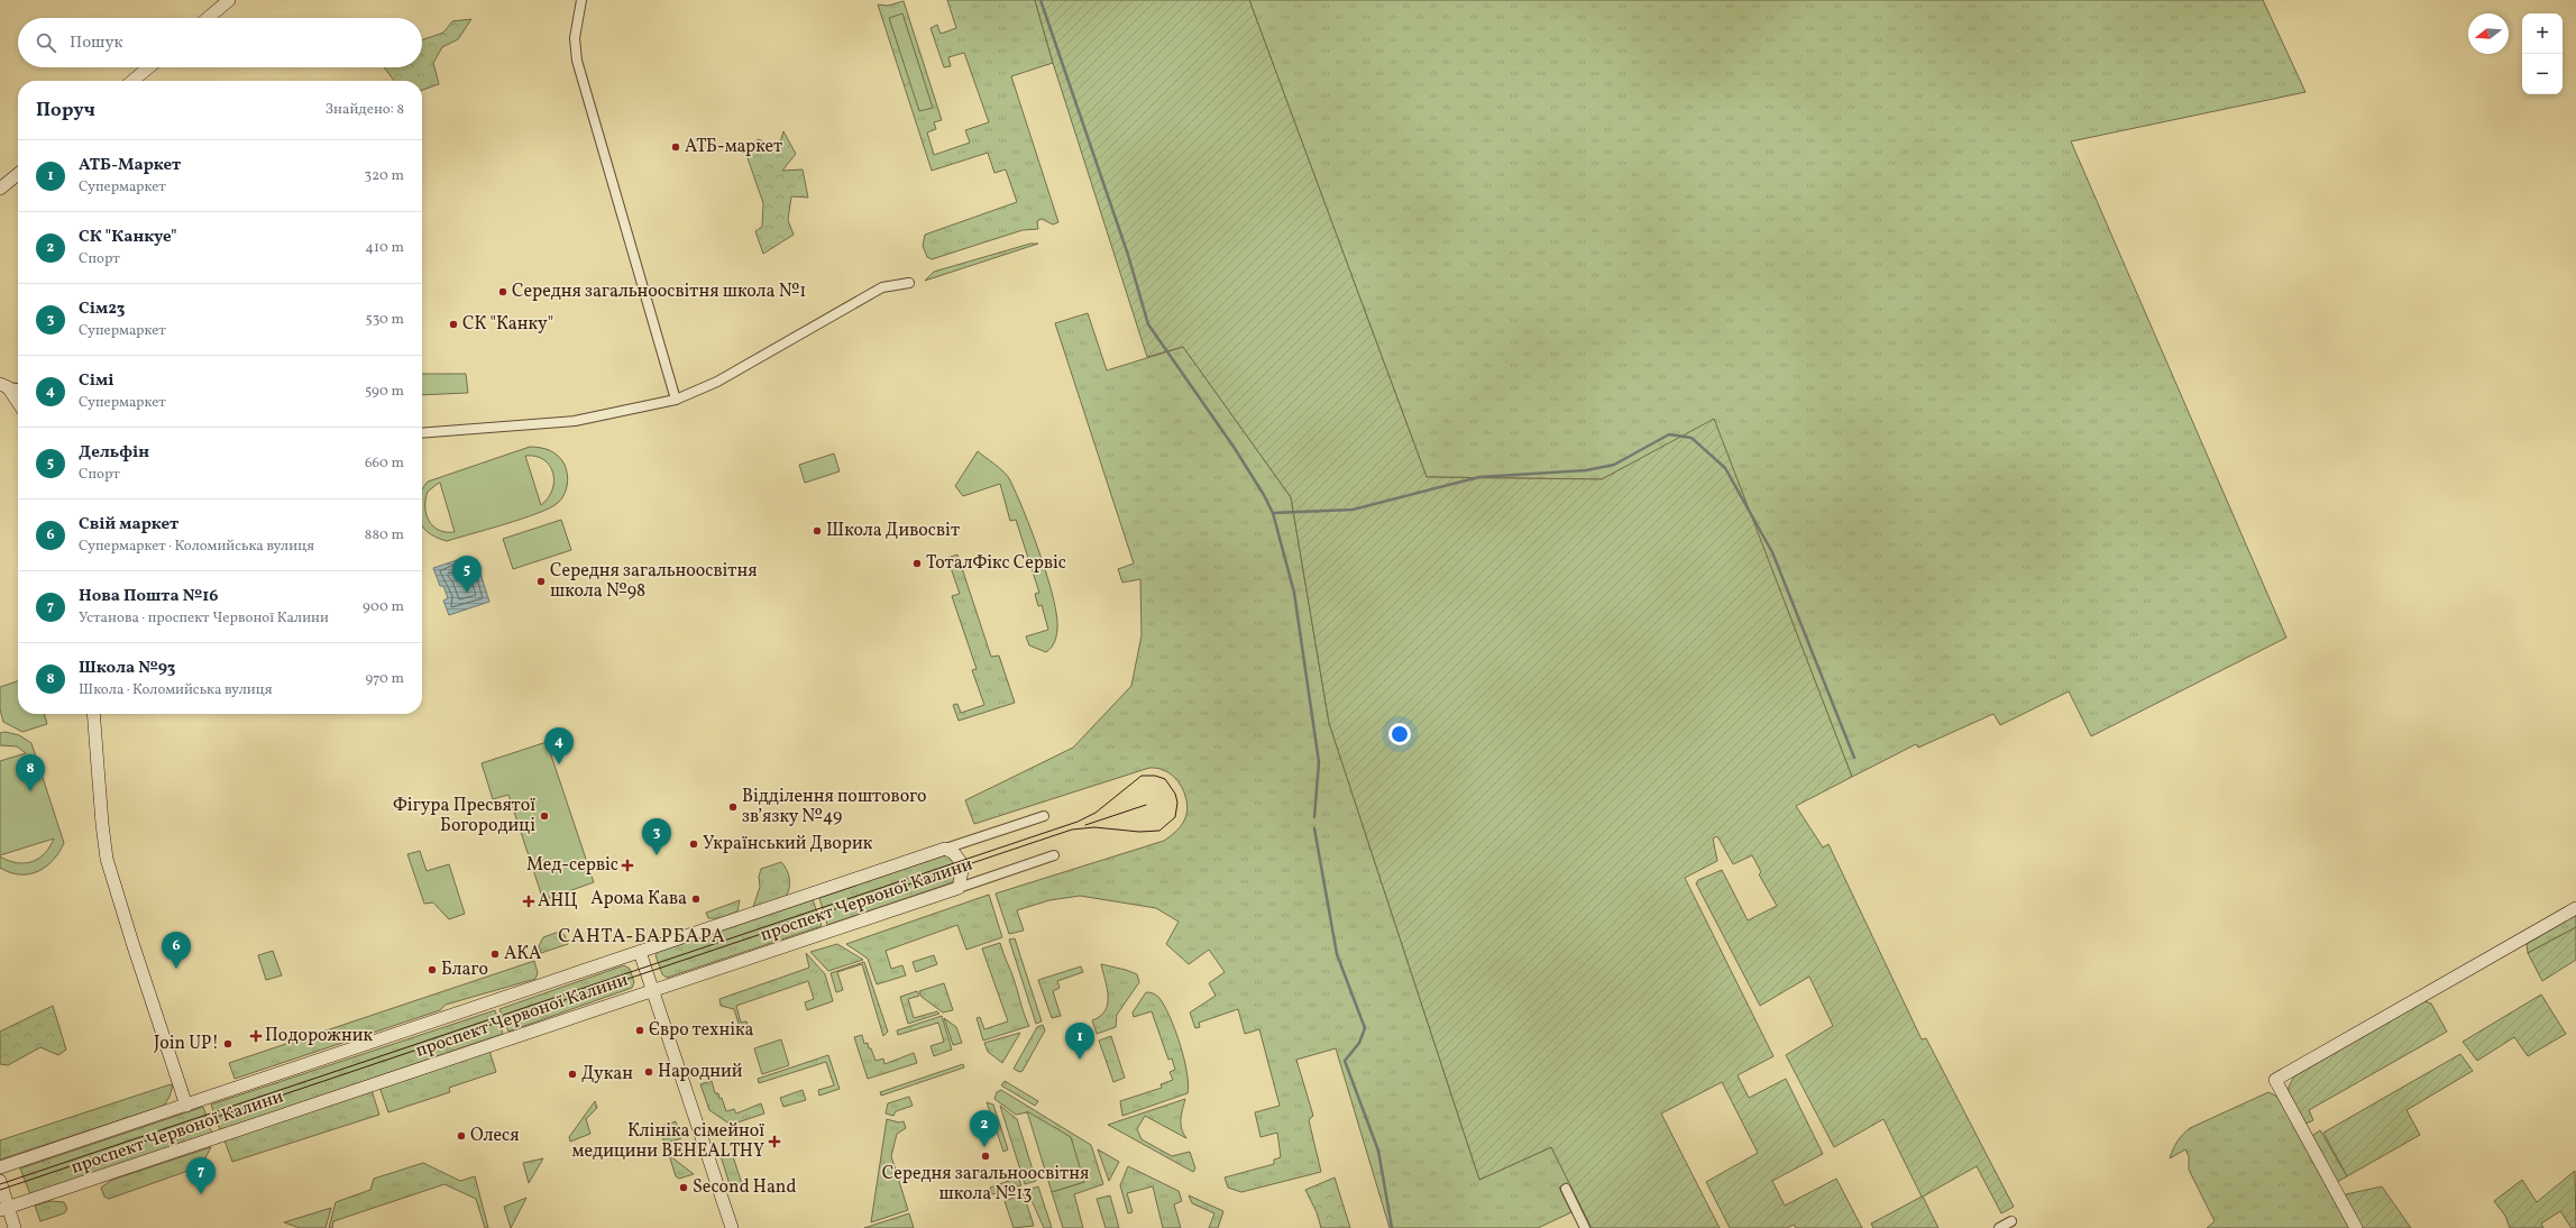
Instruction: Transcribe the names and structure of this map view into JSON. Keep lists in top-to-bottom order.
{
  "streets": {
    "main road": ["проспект Червоної Калини"]
  },
  "districts": ["САНТА-БАРБАРА"],
  "places": {
    "other": [
      "АТБ-маркет",
      "Середня загальноосвітня школа №1",
      "СК \"Канку\"",
      "Школа Дивосвіт",
      "ТоталФікс Сервіс",
      "Середня загальноосвітня школа №98",
      "Відділення поштового зв’язку №49",
      "Фігура Пресвятої Богородиці",
      "Український Дворик",
      "Арома Кава",
      "АКА",
      "Благо",
      "Євро техніка",
      "Join UP!",
      "Народний",
      "Дукан",
      "Олеся",
      "Середня загальноосвітня школа №13",
      "Second Hand"
    ],
    "health": [
      "Мед-сервіс",
      "АНЦ",
      "Подорожник",
      "Клініка сімейної медицини BEHEALTHY"
    ]
  },
  "north": "left",
  "page": {
    "map_buttons": ["+", "−"],
    "search": "Пошук",
    "heading": ["Поруч", "Знайдено: 8"],
    "list": [
      {
        "mark": "1",
        "name": "АТБ-Маркет",
        "note": "Супермаркет",
        "value": "320 m"
      },
      {
        "mark": "2",
        "name": "СК \"Канкуе\"",
        "note": "Спорт",
        "value": "410 m"
      },
      {
        "mark": "3",
        "name": "Сім23",
        "note": "Супермаркет",
        "value": "530 m"
      },
      {
        "mark": "4",
        "name": "Сімі",
        "note": "Супермаркет",
        "value": "590 m"
      },
      {
        "mark": "5",
        "name": "Дельфін",
        "note": "Спорт",
        "value": "660 m"
      },
      {
        "mark": "6",
        "name": "Свiй маркет",
        "note": "Супермаркет · Коломийська вулиця",
        "value": "880 m"
      },
      {
        "mark": "7",
        "name": "Нова Пошта №16",
        "note": "Установа · проспект Червоної Калини",
        "value": "900 m"
      },
      {
        "mark": "8",
        "name": "Школа №93",
        "note": "Школа · Коломийська вулиця",
        "value": "970 m"
      }
    ],
    "pins": [
      "5",
      "4",
      "8",
      "3",
      "6",
      "1",
      "2",
      "7"
    ]
  }
}
